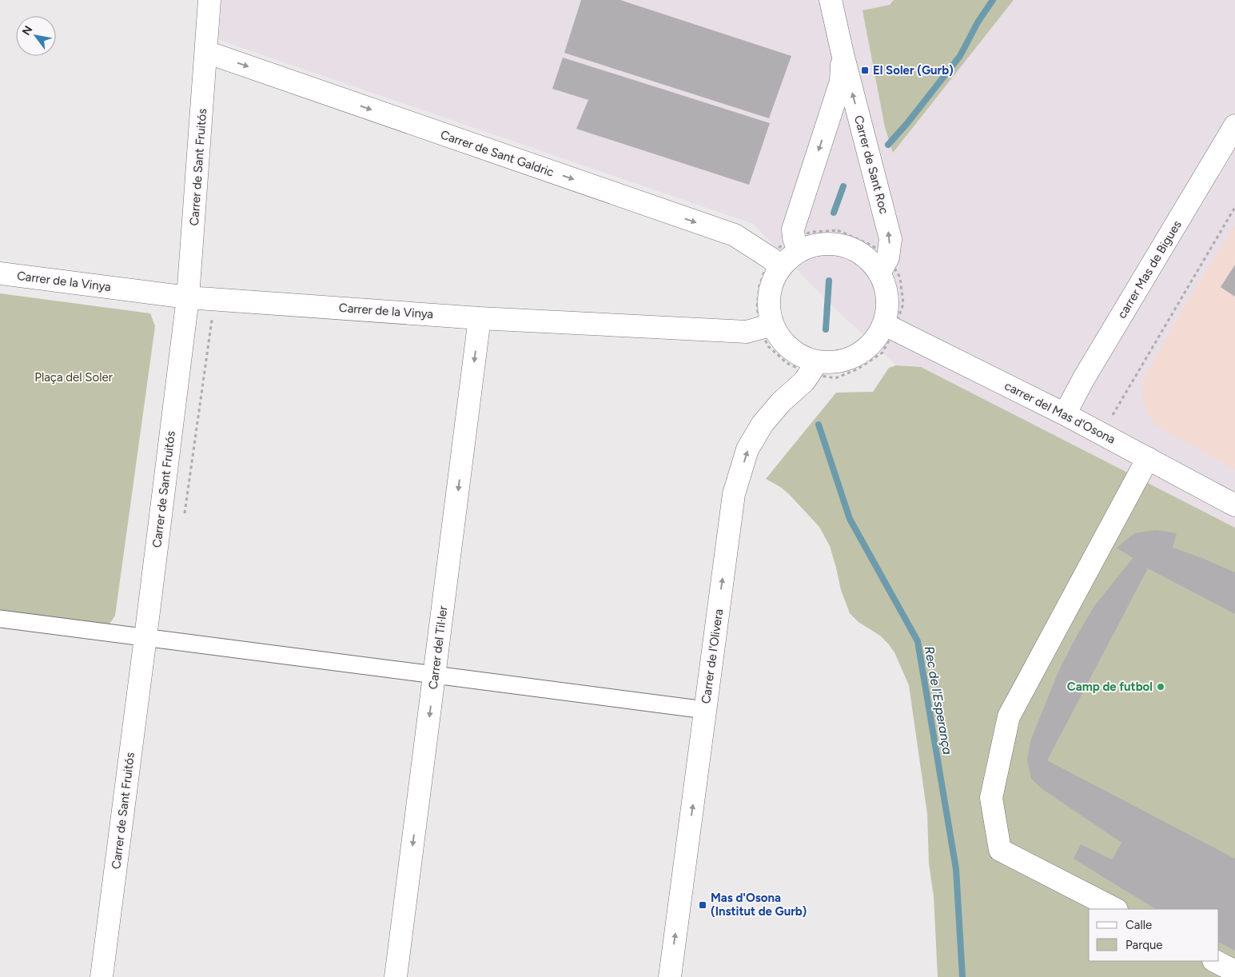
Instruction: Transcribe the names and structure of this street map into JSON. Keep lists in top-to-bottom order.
{
  "streets": {
    "street": [
      "Carrer de Sant Galdric",
      "Carrer de Sant Roc",
      "Carrer de Sant Fruitós",
      "carrer Mas de Bigues",
      "Carrer de la Vinya",
      "carrer del Mas d'Osona",
      "Carrer del Til·ler",
      "Carrer de l'Olivera"
    ]
  },
  "crossings": [
    ["Carrer de Sant Galdric", "Carrer de Sant Roc"],
    ["Carrer de Sant Galdric", "Carrer de Sant Fruitós"],
    ["Carrer de Sant Galdric", "Carrer de la Vinya"],
    ["Carrer de Sant Galdric", "carrer del Mas d'Osona"],
    ["Carrer de Sant Galdric", "Carrer de l'Olivera"],
    ["Carrer de Sant Roc", "Carrer de la Vinya"],
    ["Carrer de Sant Roc", "carrer del Mas d'Osona"],
    ["Carrer de Sant Roc", "Carrer de l'Olivera"],
    ["Carrer de Sant Fruitós", "Carrer de la Vinya"],
    ["carrer Mas de Bigues", "carrer del Mas d'Osona"],
    ["Carrer de la Vinya", "carrer del Mas d'Osona"],
    ["Carrer de la Vinya", "Carrer del Til·ler"],
    ["Carrer de la Vinya", "Carrer de l'Olivera"],
    ["carrer del Mas d'Osona", "Carrer de l'Olivera"]
  ],
  "one_way": ["Carrer de Sant Galdric", "Carrer del Til·ler", "Carrer de l'Olivera"],
  "water": ["Rec de l'Esperança"],
  "parks": ["Plaça del Soler"],
  "places": {
    "transit": ["El Soler (Gurb)", "Mas d'Osona (Institut de Gurb)"],
    "other": ["Camp de futbol"]
  },
  "legend": ["Calle", "Parque"],
  "north": "top left"
}
